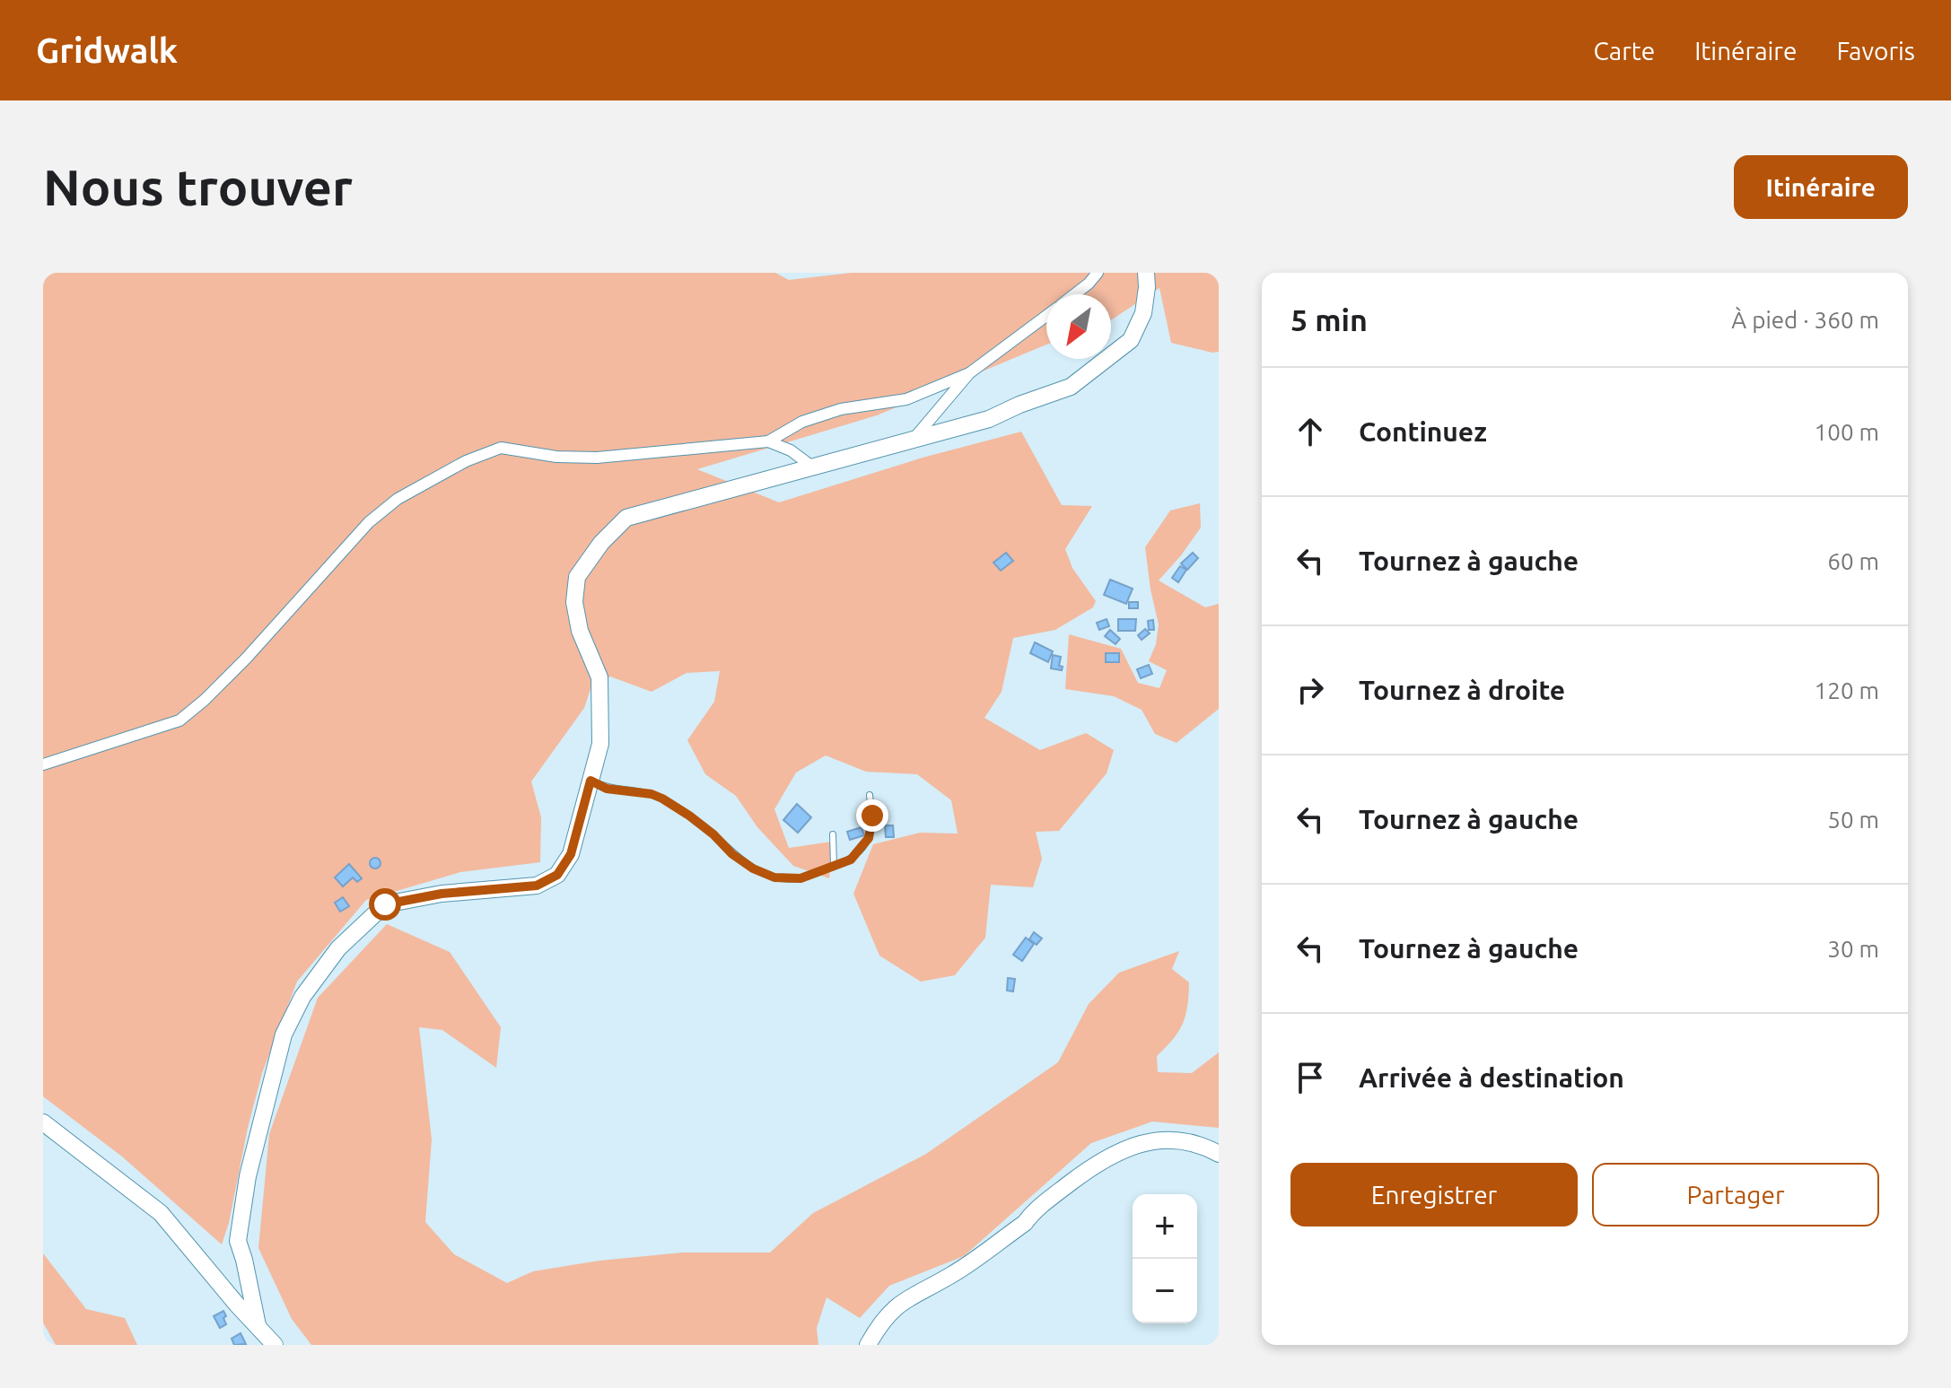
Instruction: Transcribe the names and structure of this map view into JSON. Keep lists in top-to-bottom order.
{
  "north": "bottom left",
  "page": {
    "header": "Gridwalk",
    "nav": ["Carte", "Itinéraire", "Favoris"],
    "buttons": [
      "Itinéraire",
      ["Enregistrer", "Partager"]
    ],
    "title": "Nous trouver",
    "heading": ["5 min", "À pied · 360 m"],
    "list": [
      ["Continuez", "100 m"],
      ["Tournez à gauche", "60 m"],
      ["Tournez à droite", "120 m"],
      ["Tournez à gauche", "50 m"],
      ["Tournez à gauche", "30 m"],
      "Arrivée à destination"
    ],
    "map_buttons": ["+", "−"]
  }
}
